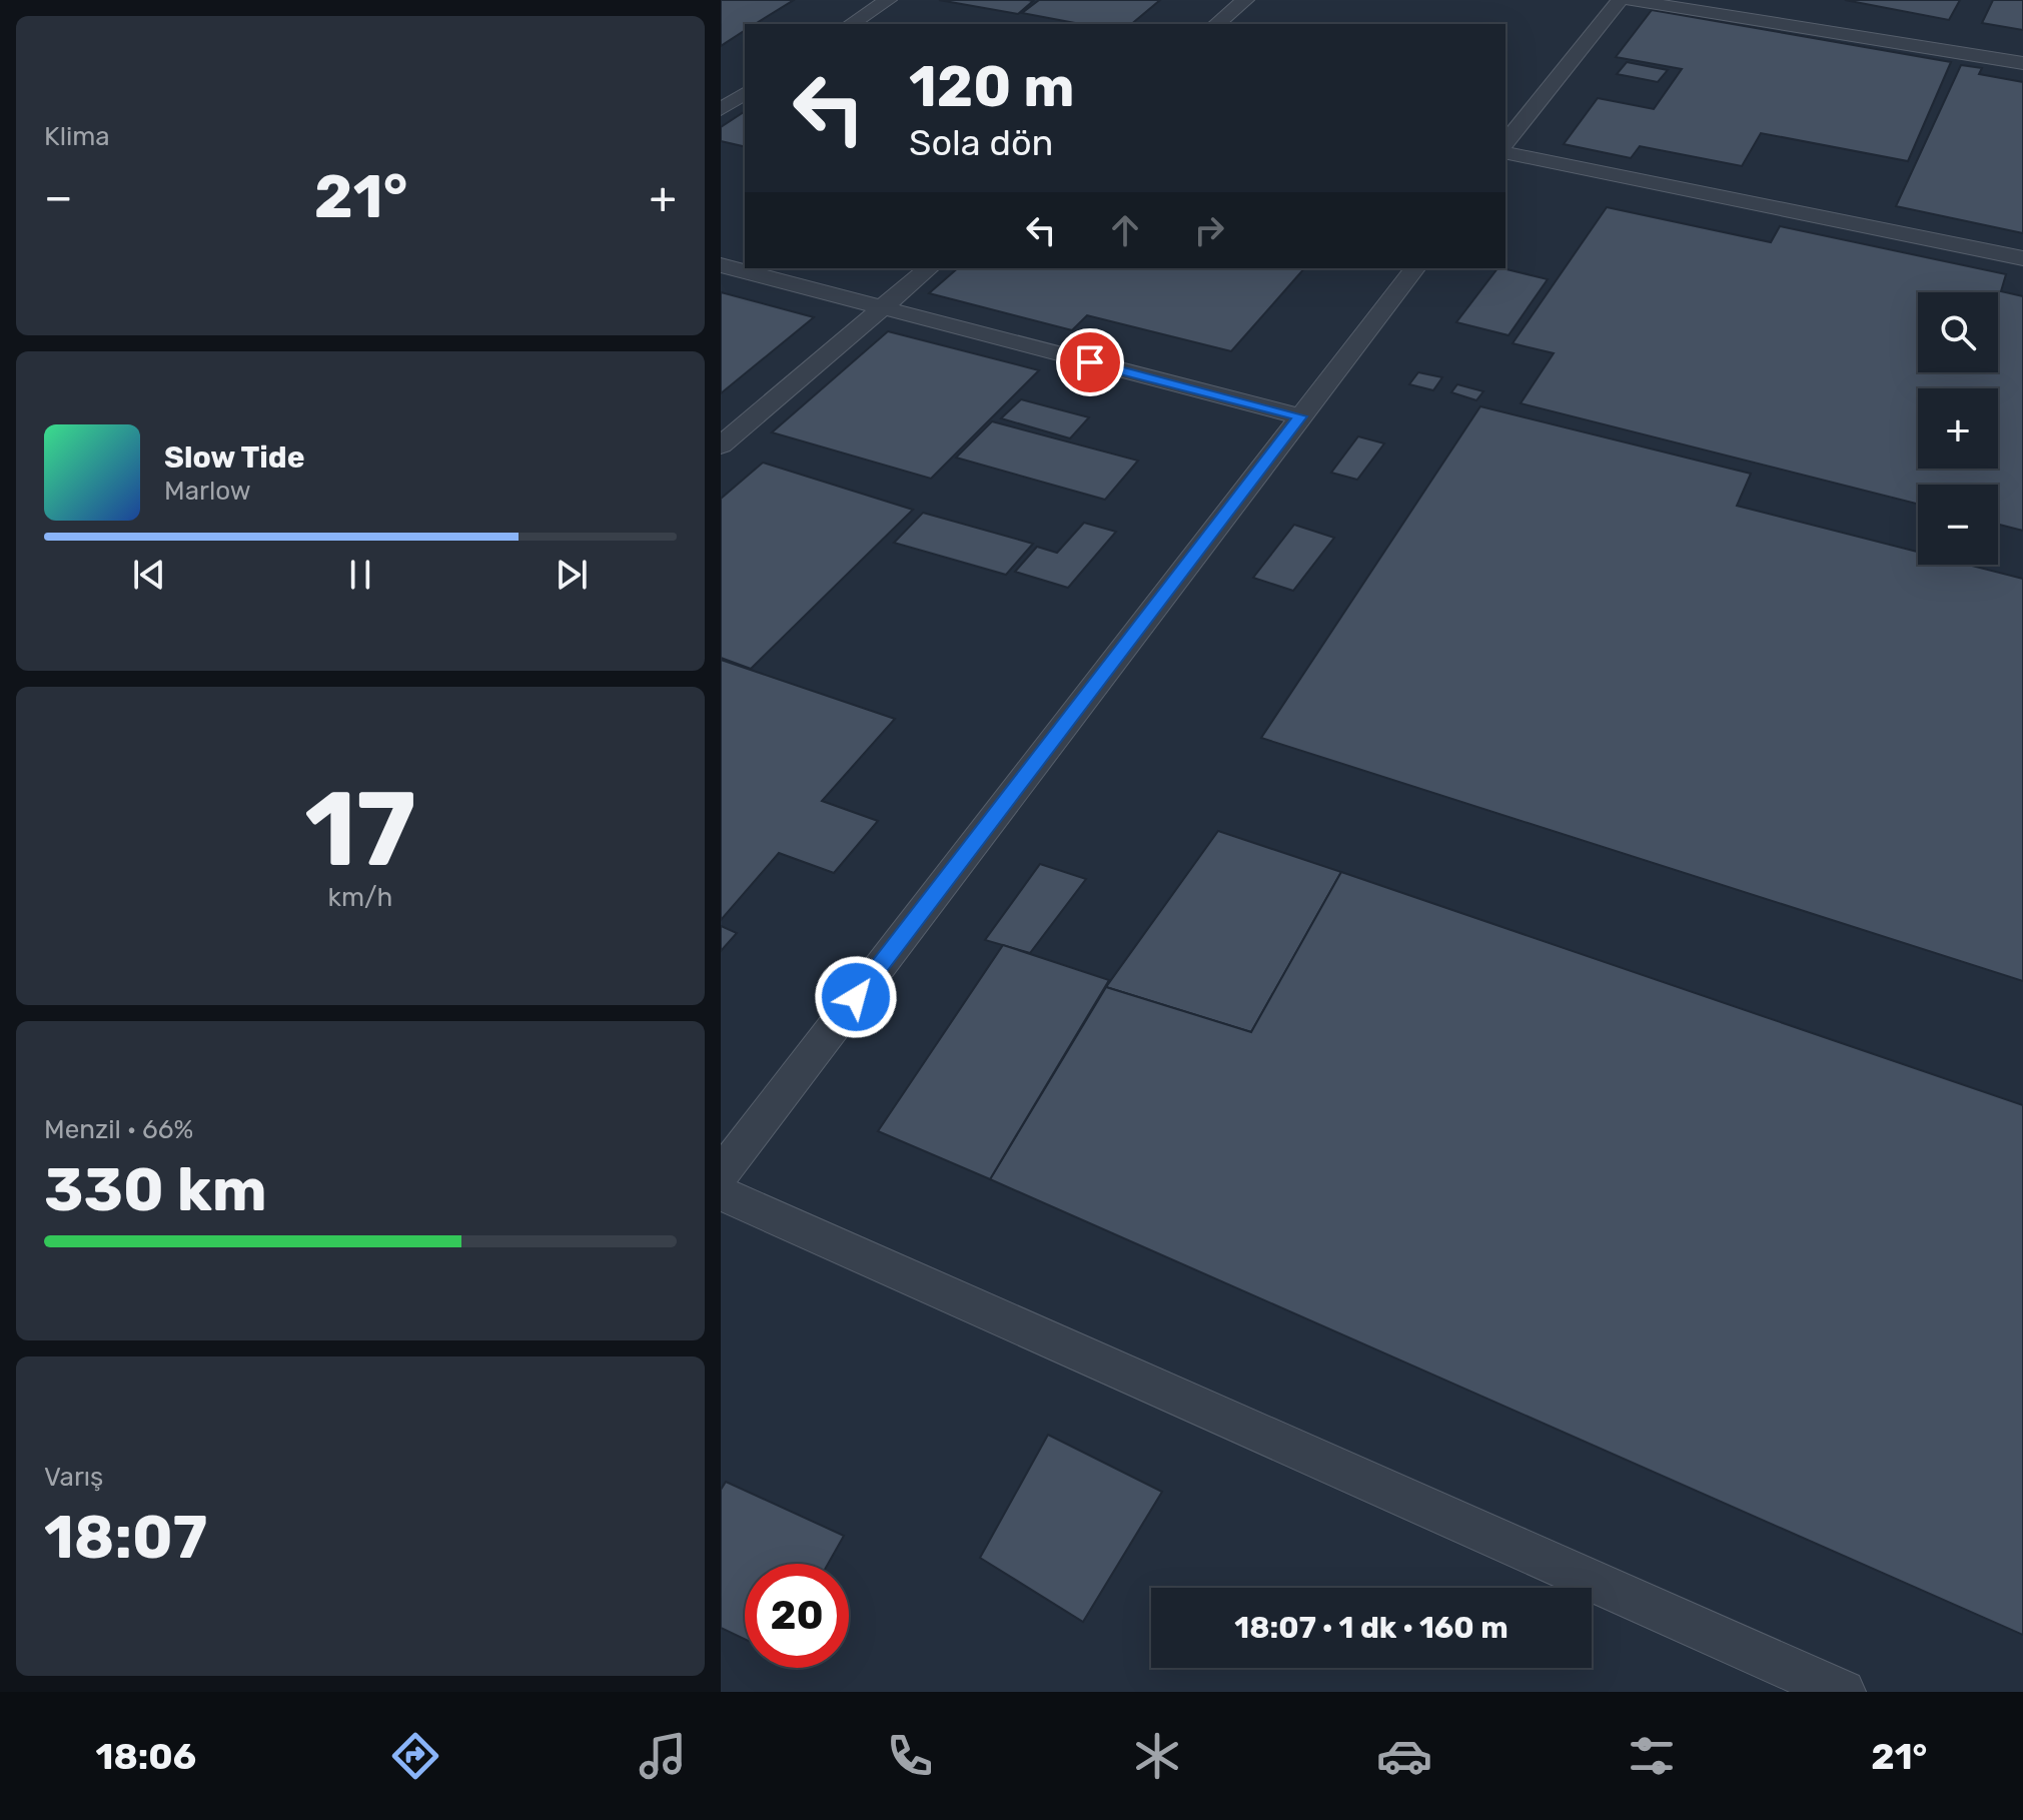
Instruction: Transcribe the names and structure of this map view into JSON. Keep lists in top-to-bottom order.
{
  "page": {
    "tile": [
      "Klima",
      ["17", "km/h"],
      ["Menzil · 66%", "330 km"],
      ["Varış", "18:07"]
    ],
    "turn": ["120 m", "Sola dön"],
    "heat": ["−", "21°", "+"],
    "map_buttons": ["+", "−"],
    "song": ["Slow Tide", "Marlow"],
    "limit": "20",
    "trip": "18:07 · 1 dk · 160 m",
    "tabs": ["18:06", "21°"]
  }
}
